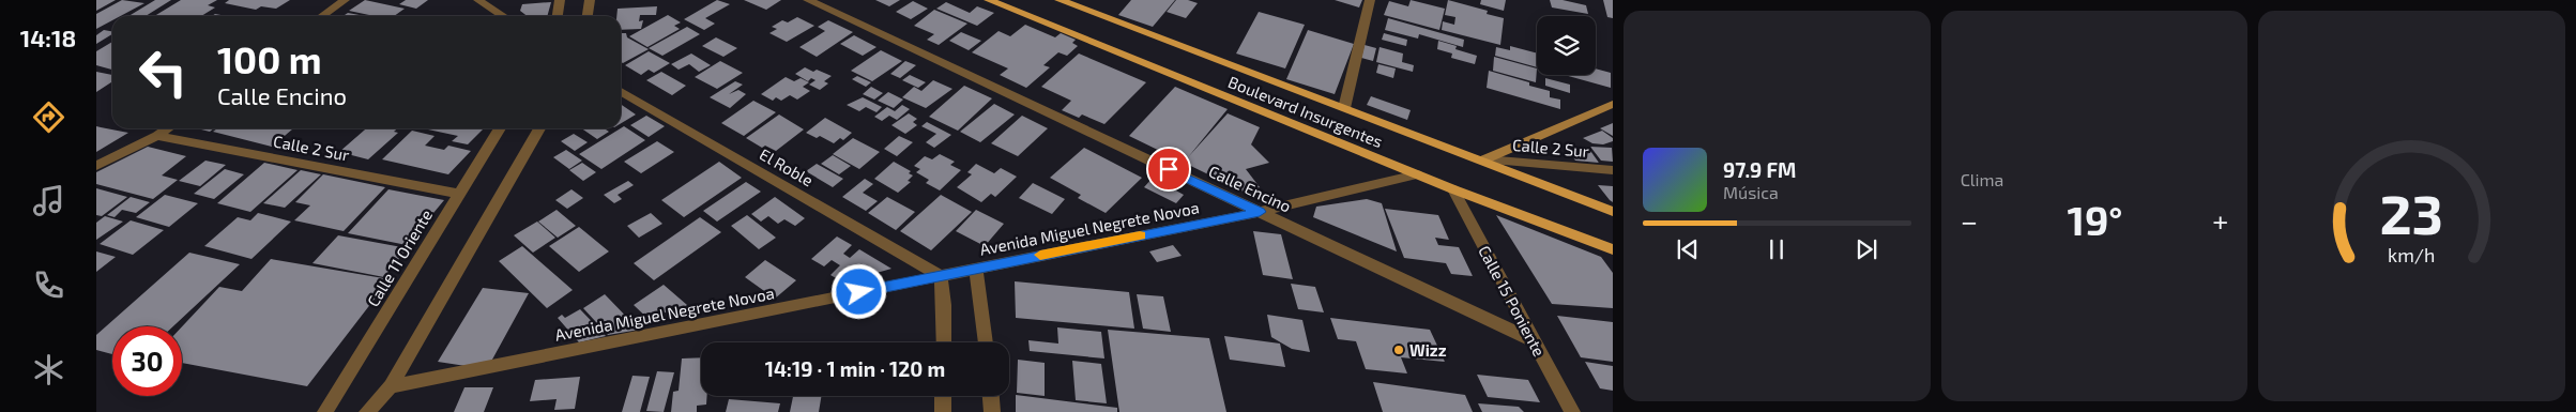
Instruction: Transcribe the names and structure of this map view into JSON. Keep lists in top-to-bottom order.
{
  "streets": {
    "main road": ["Boulevard Insurgentes"],
    "street": [
      "Calle 2 Sur",
      "El Roble",
      "Calle Encino",
      "Avenida Miguel Negrete Novoa",
      "Calle 11 Oriente",
      "Calle 15 Poniente"
    ]
  },
  "crossings": [
    ["Boulevard Insurgentes", "Calle 2 Sur"],
    ["Boulevard Insurgentes", "Avenida Miguel Negrete Novoa"],
    ["Boulevard Insurgentes", "Calle 15 Poniente"],
    ["Calle 2 Sur", "Calle 11 Oriente"],
    ["El Roble", "Avenida Miguel Negrete Novoa"],
    ["Calle Encino", "Avenida Miguel Negrete Novoa"],
    ["Calle Encino", "Calle 15 Poniente"]
  ],
  "places": ["Wizz"],
  "page": {
    "tabs": "14:18",
    "tile": "Clima",
    "turn": ["100 m", "Calle Encino"],
    "song": ["97.9 FM", "Música"],
    "heat": ["−", "19°", "+"],
    "limit": "30",
    "trip": "14:19 · 1 min · 120 m",
    "gauge": ["23", "km/h"]
  }
}
